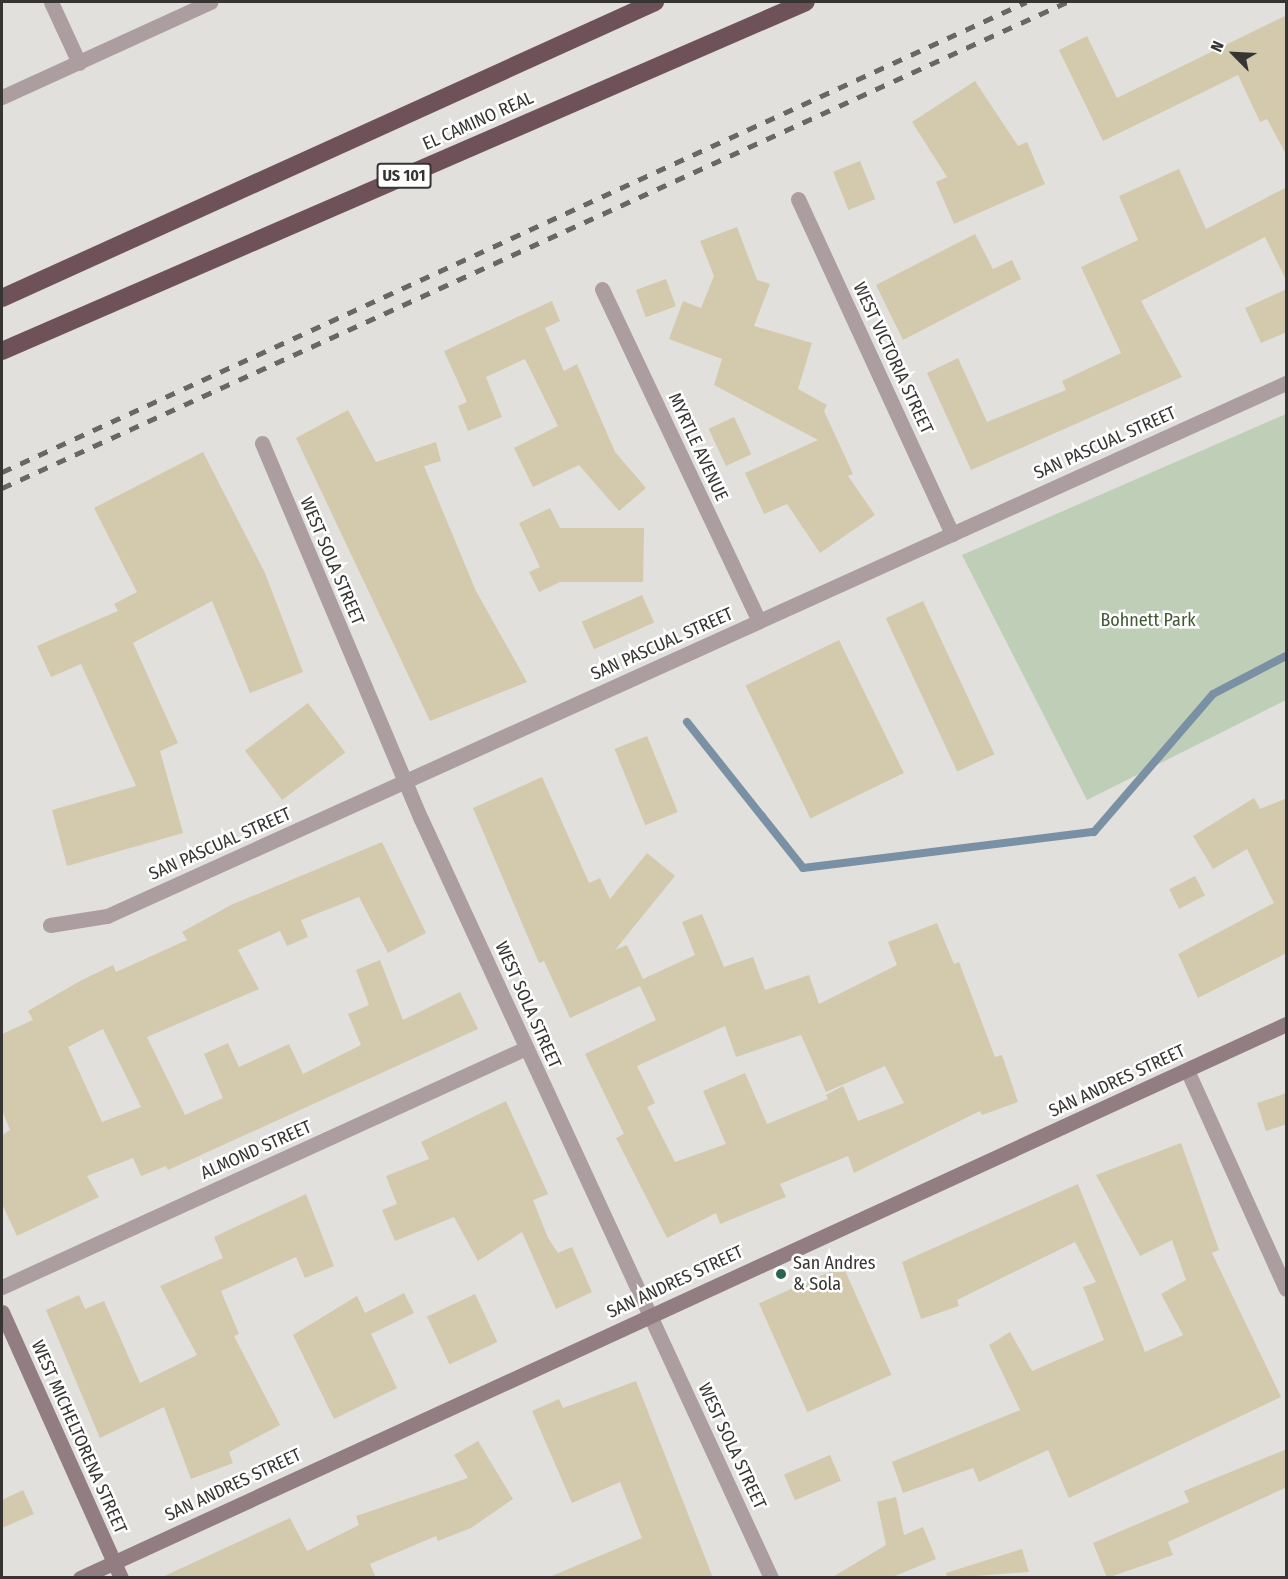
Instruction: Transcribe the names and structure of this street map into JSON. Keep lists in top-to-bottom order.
{
  "streets": {
    "highway": ["EL CAMINO REAL", "US 101"],
    "street": [
      "WEST VICTORIA STREET",
      "SAN PASCUAL STREET",
      "MYRTLE AVENUE",
      "WEST SOLA STREET",
      "SAN ANDRES STREET",
      "ALMOND STREET",
      "WEST MICHELTORENA STREET"
    ]
  },
  "crossings": [
    ["WEST VICTORIA STREET", "SAN PASCUAL STREET"],
    ["SAN PASCUAL STREET", "MYRTLE AVENUE"],
    ["SAN PASCUAL STREET", "WEST SOLA STREET"],
    ["WEST SOLA STREET", "SAN ANDRES STREET"],
    ["WEST SOLA STREET", "ALMOND STREET"],
    ["SAN ANDRES STREET", "WEST MICHELTORENA STREET"]
  ],
  "parks": ["Bohnett Park"],
  "places": ["San Andres & Sola"],
  "north": "top left"
}
